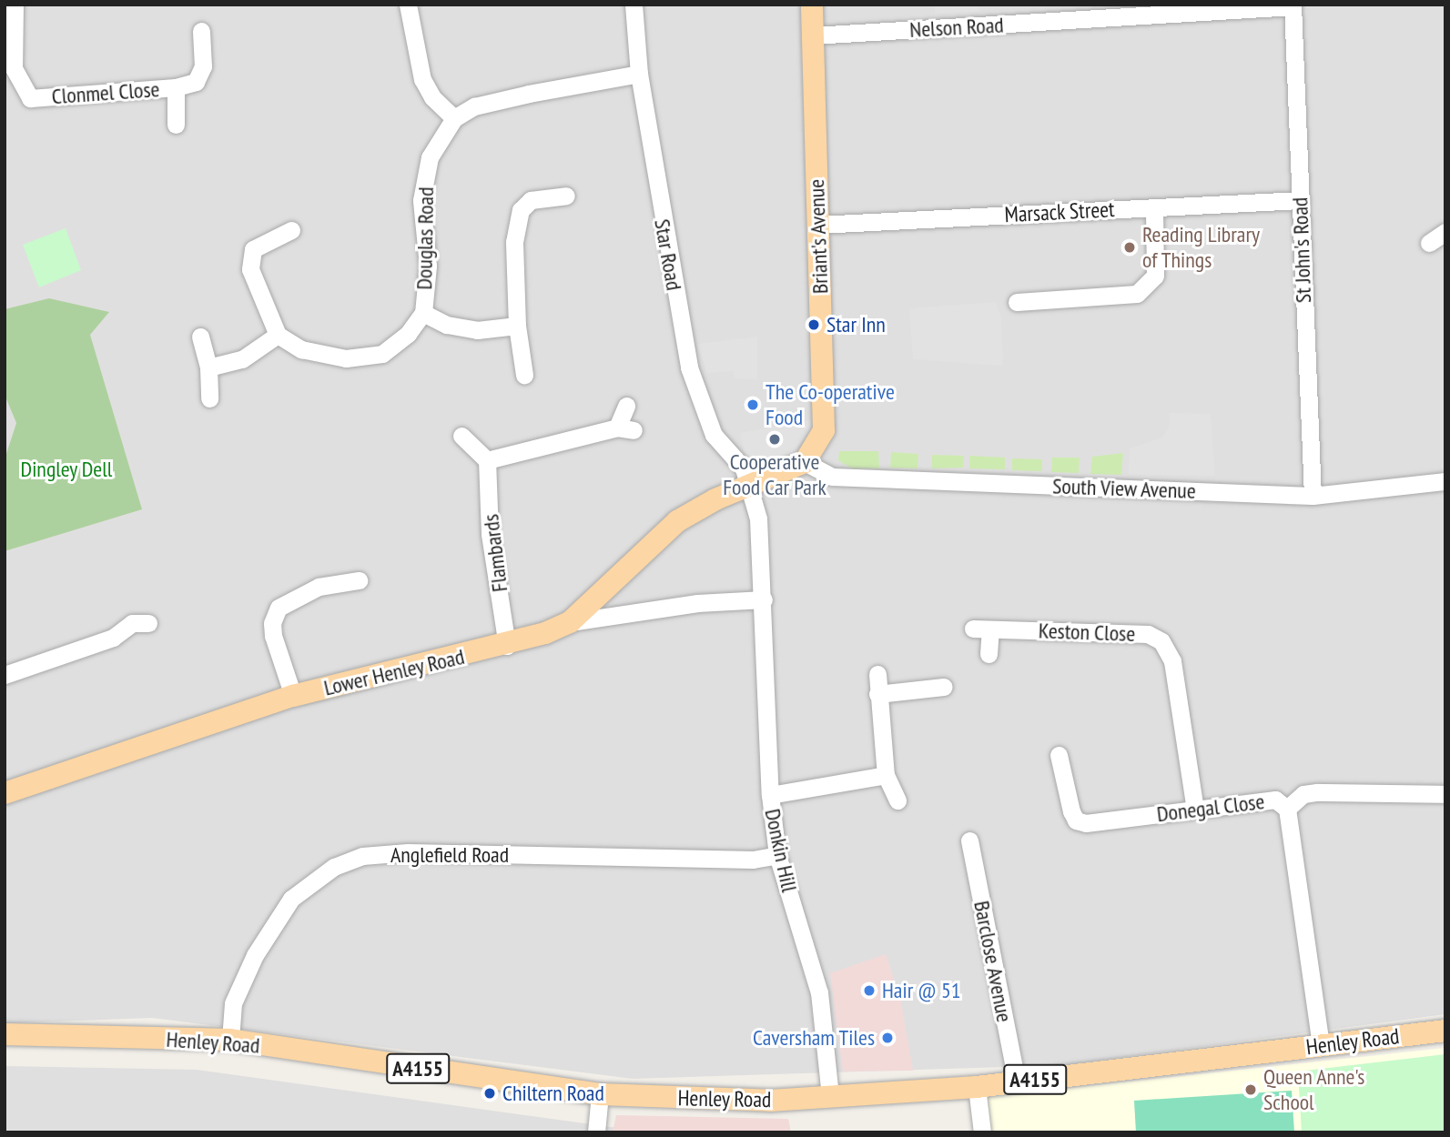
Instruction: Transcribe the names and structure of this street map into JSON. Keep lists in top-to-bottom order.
{
  "streets": {
    "main road": [
      "Briant's Avenue",
      "Lower Henley Road",
      "Henley Road",
      "A4155"
    ],
    "street": [
      "Nelson Road",
      "Clonmel Close",
      "Marsack Street",
      "Douglas Road",
      "St John's Road",
      "Star Road",
      "South View Avenue",
      "Flambards",
      "Keston Close",
      "Donegal Close",
      "Donkin Hill",
      "Anglefield Road",
      "Barclose Avenue"
    ]
  },
  "crossings": [
    ["Nelson Road", "Briant's Avenue"],
    ["Nelson Road", "St John's Road"],
    ["Marsack Street", "Briant's Avenue"],
    ["Marsack Street", "St John's Road"],
    ["Briant's Avenue", "South View Avenue"],
    ["St John's Road", "South View Avenue"],
    ["Star Road", "Lower Henley Road"],
    ["Star Road", "Donkin Hill"],
    ["Flambards", "Lower Henley Road"],
    ["Keston Close", "Donegal Close"],
    ["Lower Henley Road", "Donkin Hill"],
    ["Donegal Close", "Henley Road"],
    ["Donkin Hill", "Anglefield Road"],
    ["Donkin Hill", "Henley Road"],
    ["Anglefield Road", "Henley Road"],
    ["Barclose Avenue", "Henley Road"]
  ],
  "parks": ["Dingley Dell"],
  "places": [
    "Reading Library of Things",
    "Star Inn",
    "The Co-operative Food",
    "Cooperative Food Car Park",
    "Hair @ 51",
    "Caversham Tiles",
    "Queen Anne's School",
    "Chiltern Road"
  ]
}
